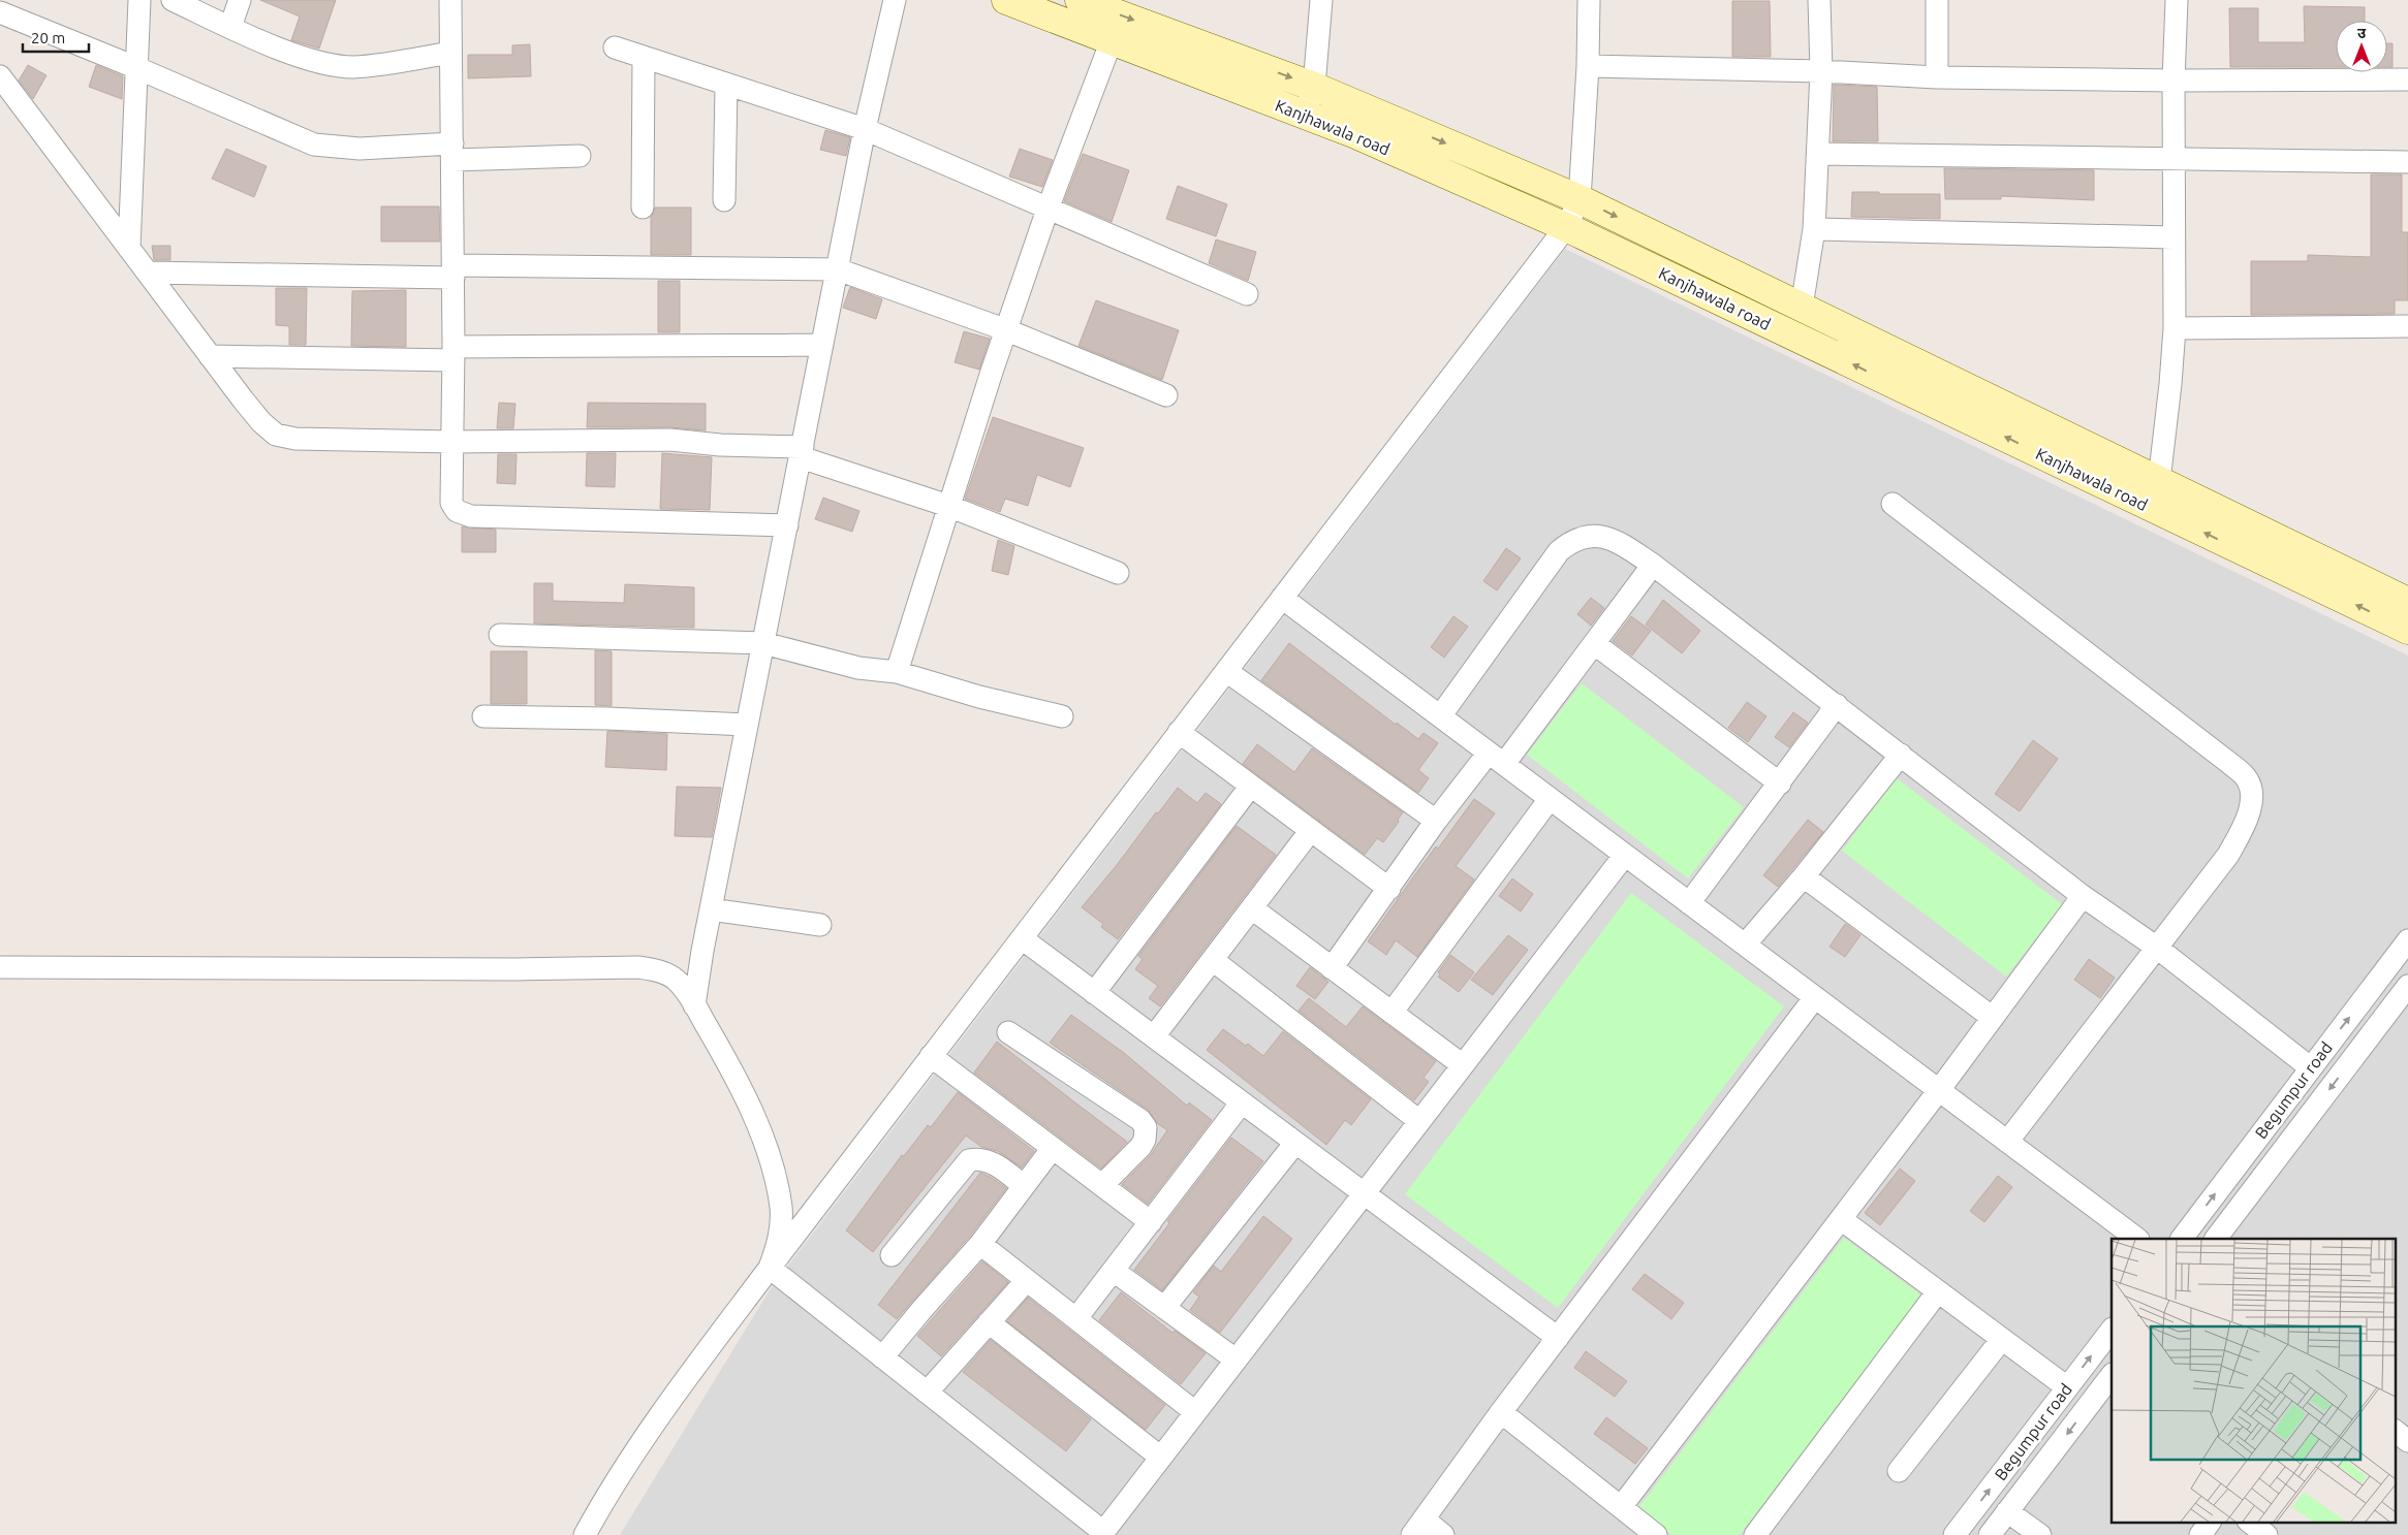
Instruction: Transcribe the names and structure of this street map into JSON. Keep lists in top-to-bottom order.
{
  "streets": {
    "main road": ["Kanjhawala road"],
    "street": ["Begumpur road"]
  },
  "scale_bar": "20 m",
  "north": "top"
}
